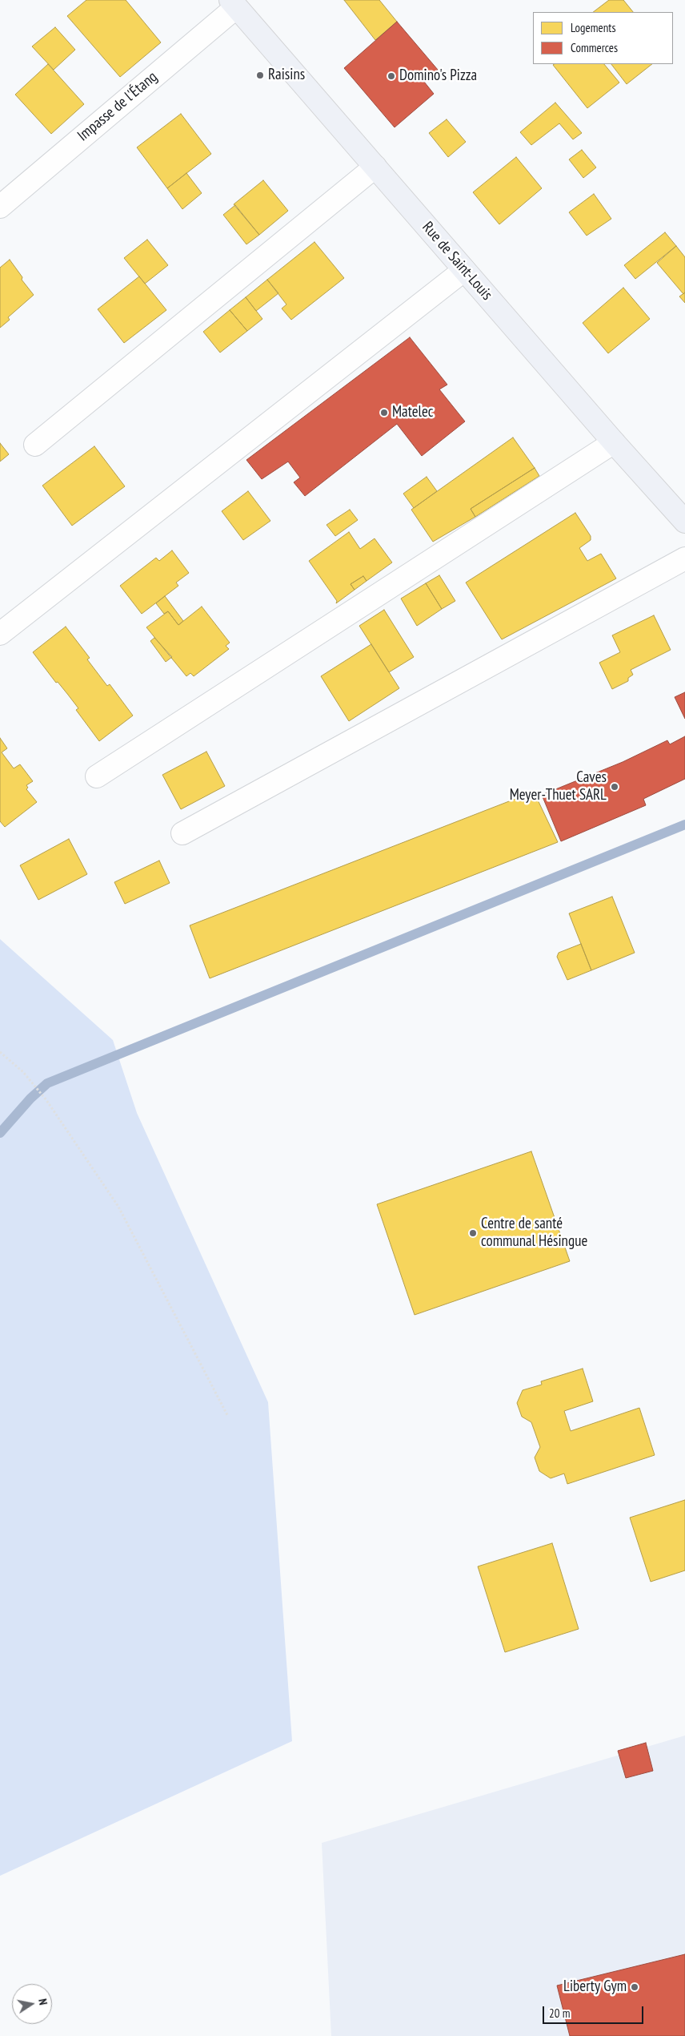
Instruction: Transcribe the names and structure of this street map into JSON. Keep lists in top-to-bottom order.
{
  "streets": {
    "main road": ["Rue de Saint-Louis"],
    "street": ["Impasse de l'Étang"]
  },
  "crossings": [
    ["Impasse de l'Étang", "Rue de Saint-Louis"]
  ],
  "places": [
    "Raisins",
    "Domino's Pizza",
    "Matelec",
    "Caves Meyer-Thuet SARL",
    "Centre de santé communal Hésingue",
    "Liberty Gym"
  ],
  "legend": ["Logements", "Commerces"],
  "scale_bar": "20 m",
  "north": "right"
}
